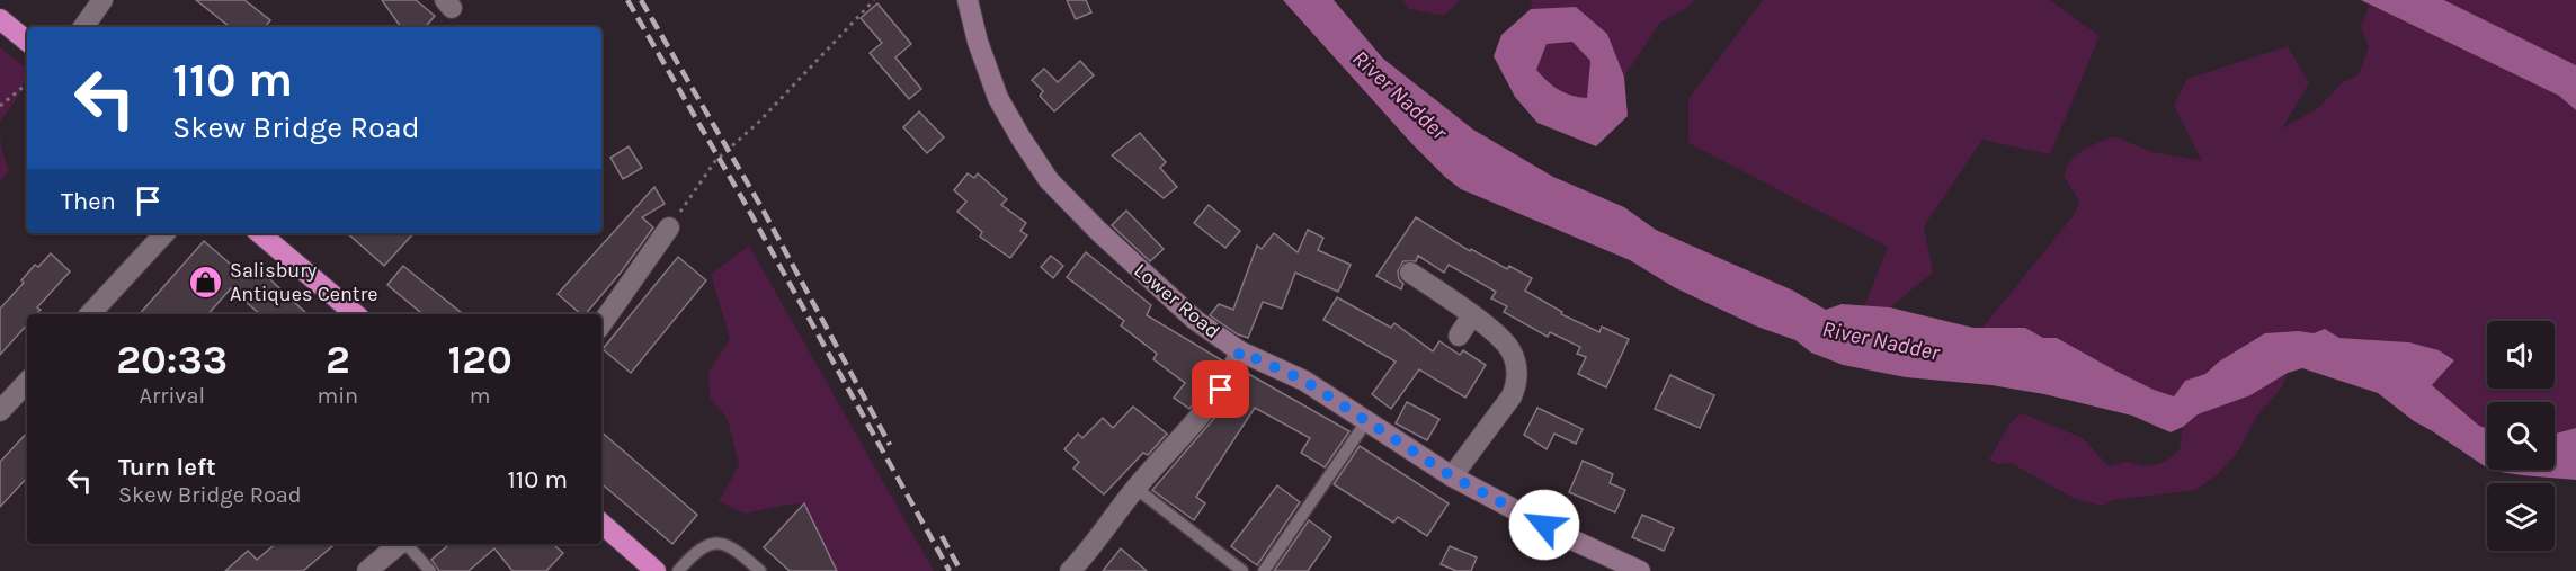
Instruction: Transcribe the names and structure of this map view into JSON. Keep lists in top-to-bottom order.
{
  "streets": {
    "street": ["Lower Road"]
  },
  "water": ["River Nadder"],
  "places": {
    "shop": ["Salisbury Antiques Centre"]
  },
  "page": {
    "turn": ["110 m", "Skew Bridge Road"],
    "then": "Then",
    "eta": [
      "20:33",
      "Arrival",
      "2",
      "min",
      "120",
      "m"
    ],
    "list": [
      {
        "name": "Turn left",
        "note": "Skew Bridge Road",
        "value": "110 m"
      }
    ]
  }
}
